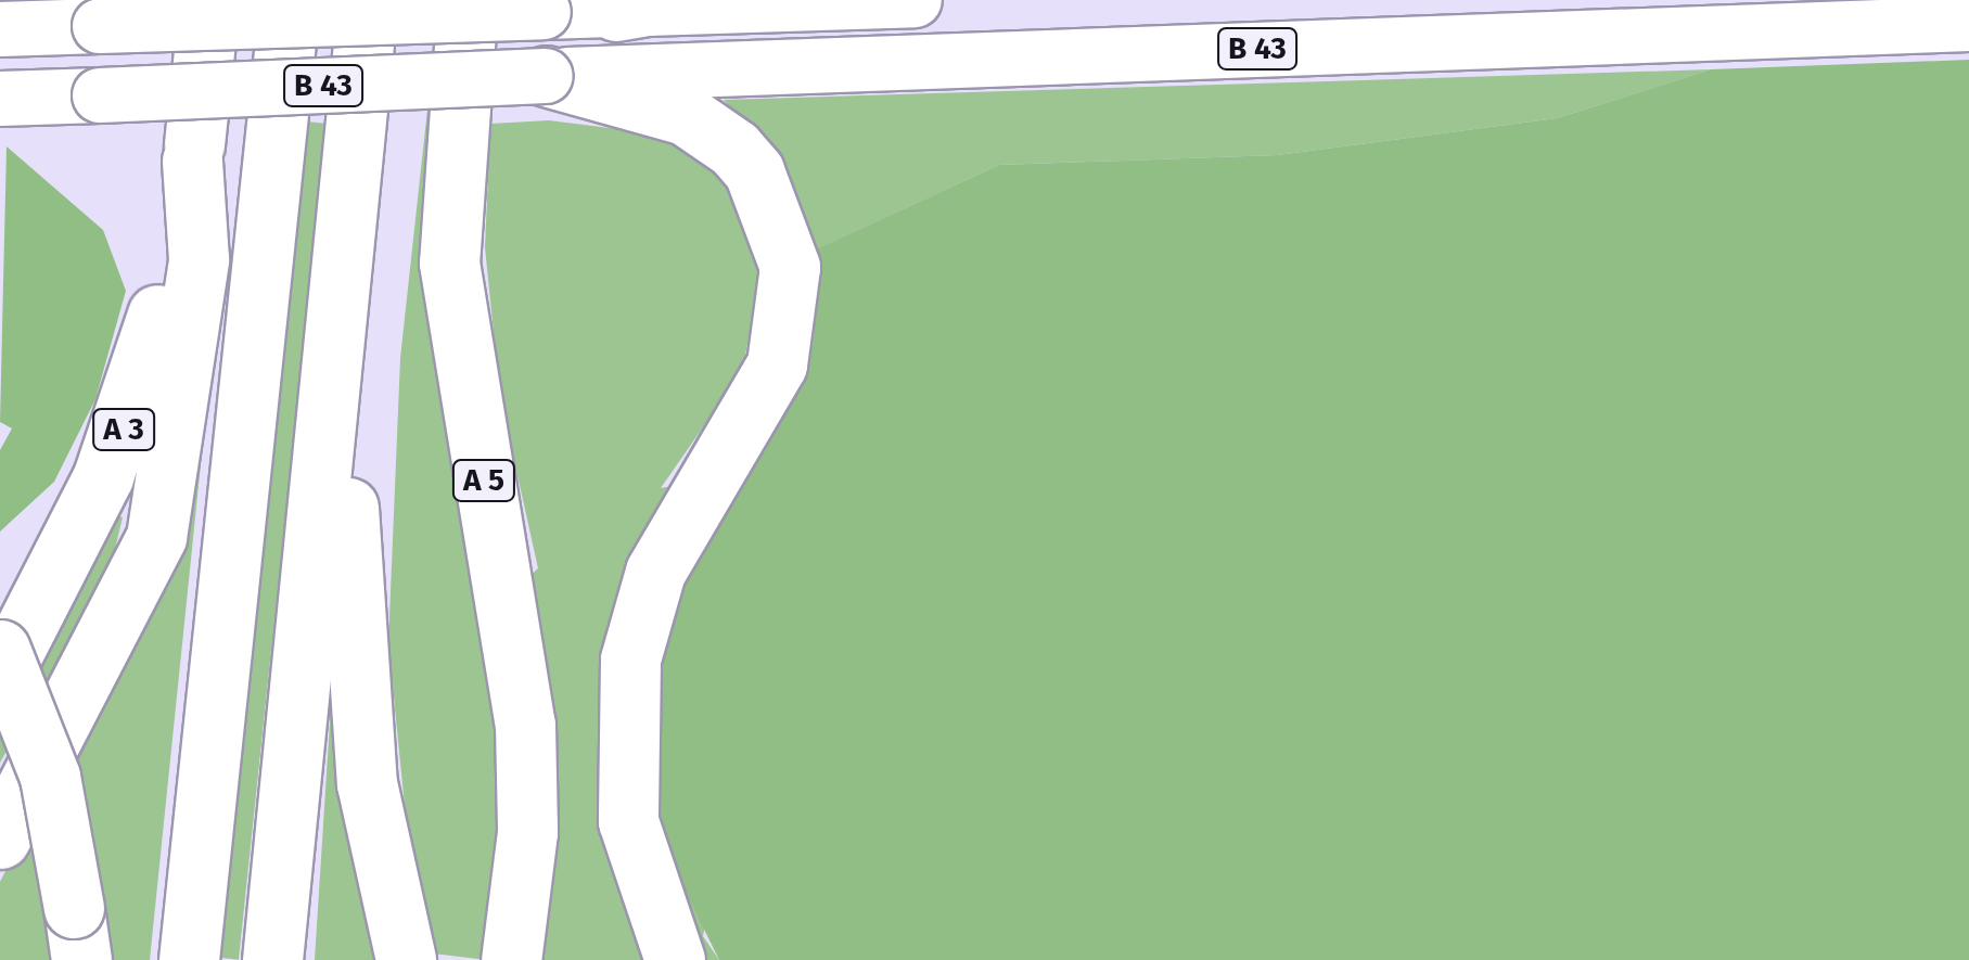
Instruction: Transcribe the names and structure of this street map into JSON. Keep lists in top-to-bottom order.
{
  "streets": {
    "highway": ["B 43", "A 3", "A 5"]
  }
}
